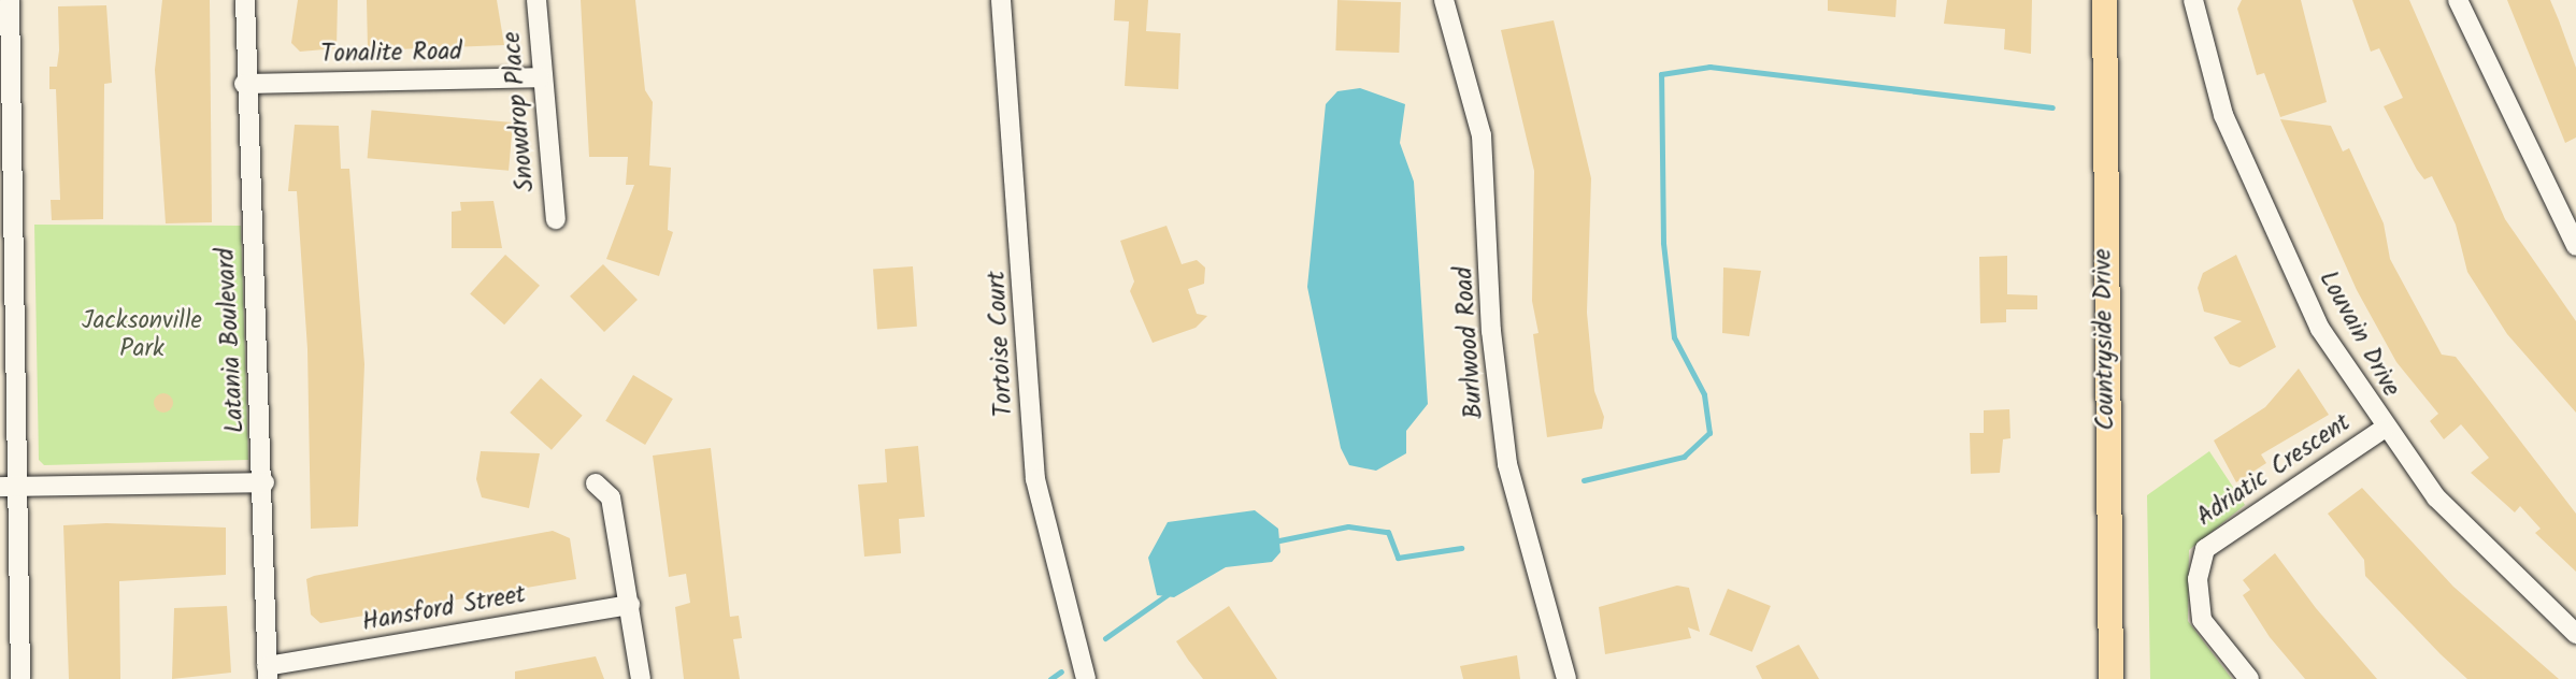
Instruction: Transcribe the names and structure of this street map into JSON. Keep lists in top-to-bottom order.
{
  "streets": {
    "main road": ["Countryside Drive"],
    "street": [
      "Tonalite Road",
      "Snowdrop Place",
      "Louvain Drive",
      "Latania Boulevard",
      "Burlwood Road",
      "Tortoise Court",
      "Adriatic Crescent",
      "Hansford Street"
    ]
  },
  "crossings": [
    ["Tonalite Road", "Snowdrop Place"],
    ["Tonalite Road", "Latania Boulevard"],
    ["Louvain Drive", "Adriatic Crescent"],
    ["Latania Boulevard", "Hansford Street"]
  ],
  "parks": ["Jacksonville Park"]
}
